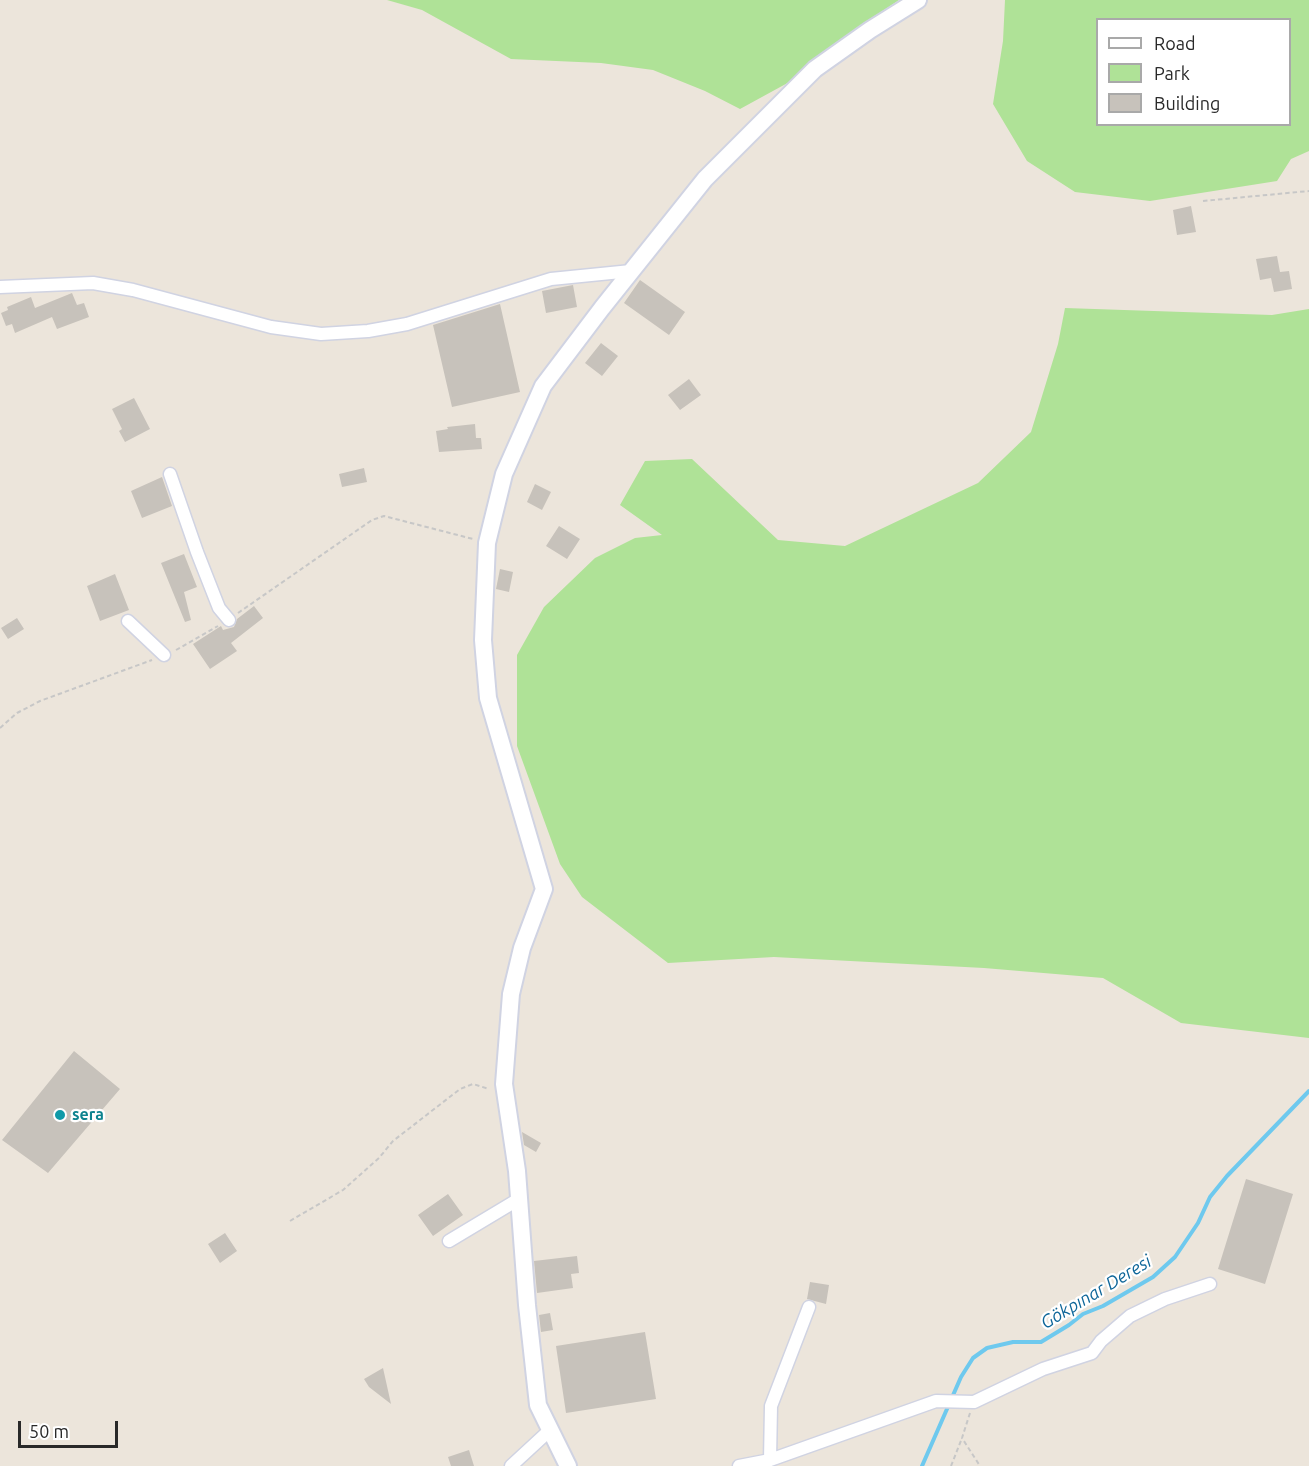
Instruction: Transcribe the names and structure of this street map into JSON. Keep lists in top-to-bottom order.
{
  "water": ["Gökpınar Deresi"],
  "places": ["sera"],
  "legend": ["Road", "Park", "Building"],
  "scale_bar": "50 m"
}
